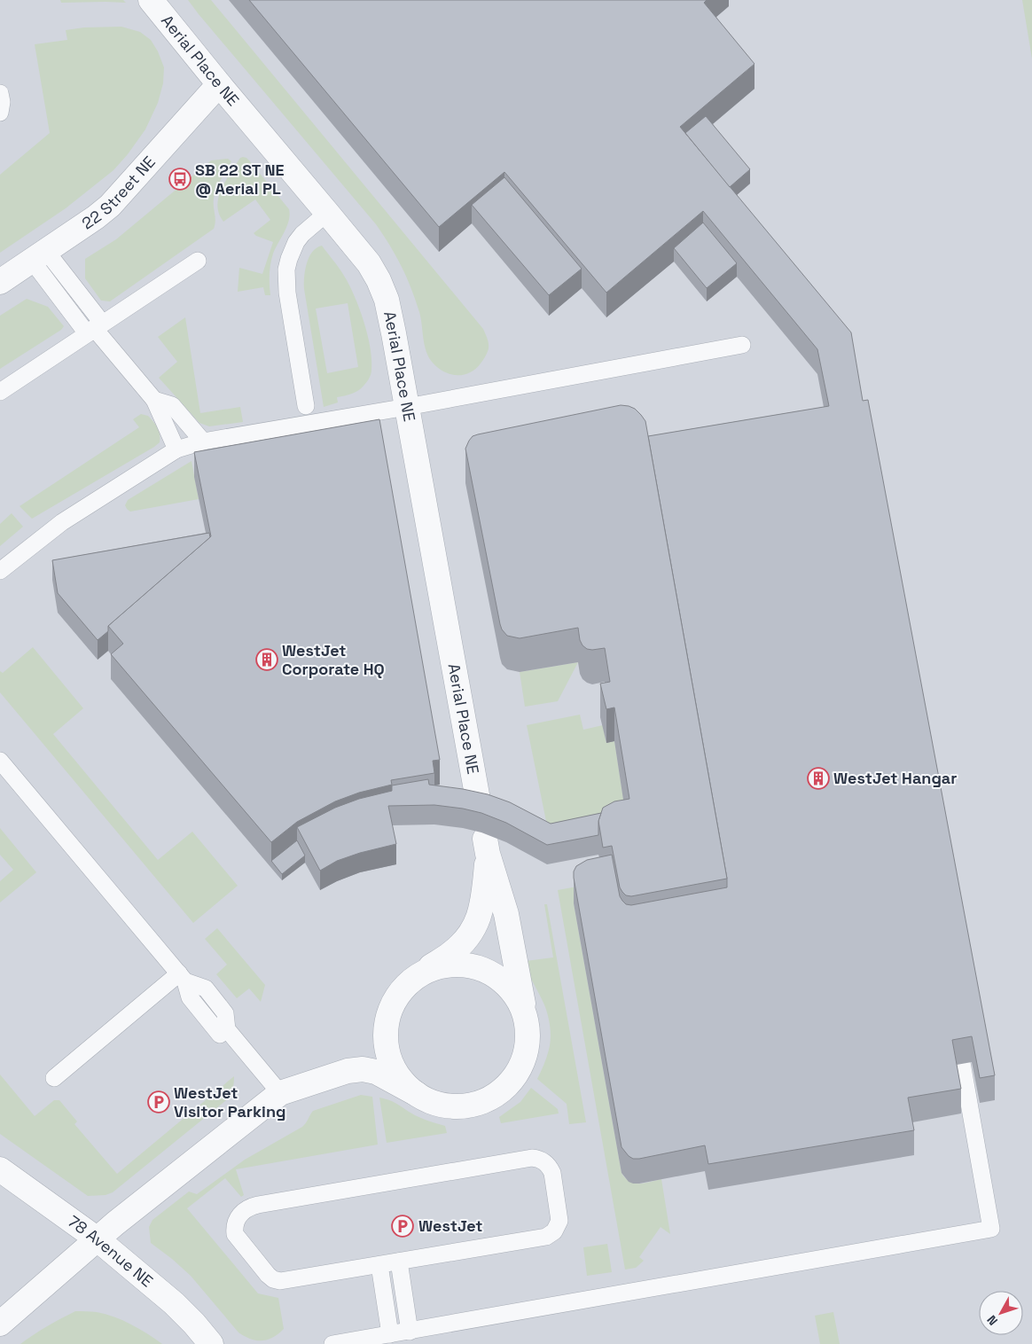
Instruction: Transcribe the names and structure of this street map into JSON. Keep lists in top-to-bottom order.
{
  "streets": {
    "street": ["Aerial Place NE", "22 Street NE", "78 Avenue NE"]
  },
  "crossings": [
    ["Aerial Place NE", "22 Street NE"]
  ],
  "places": {
    "bus stop": ["SB 22 ST NE @ Aerial PL"],
    "building": ["WestJet Corporate HQ", "WestJet Hangar"],
    "parking": ["WestJet Visitor Parking", "WestJet"]
  },
  "north": "bottom left"
}
